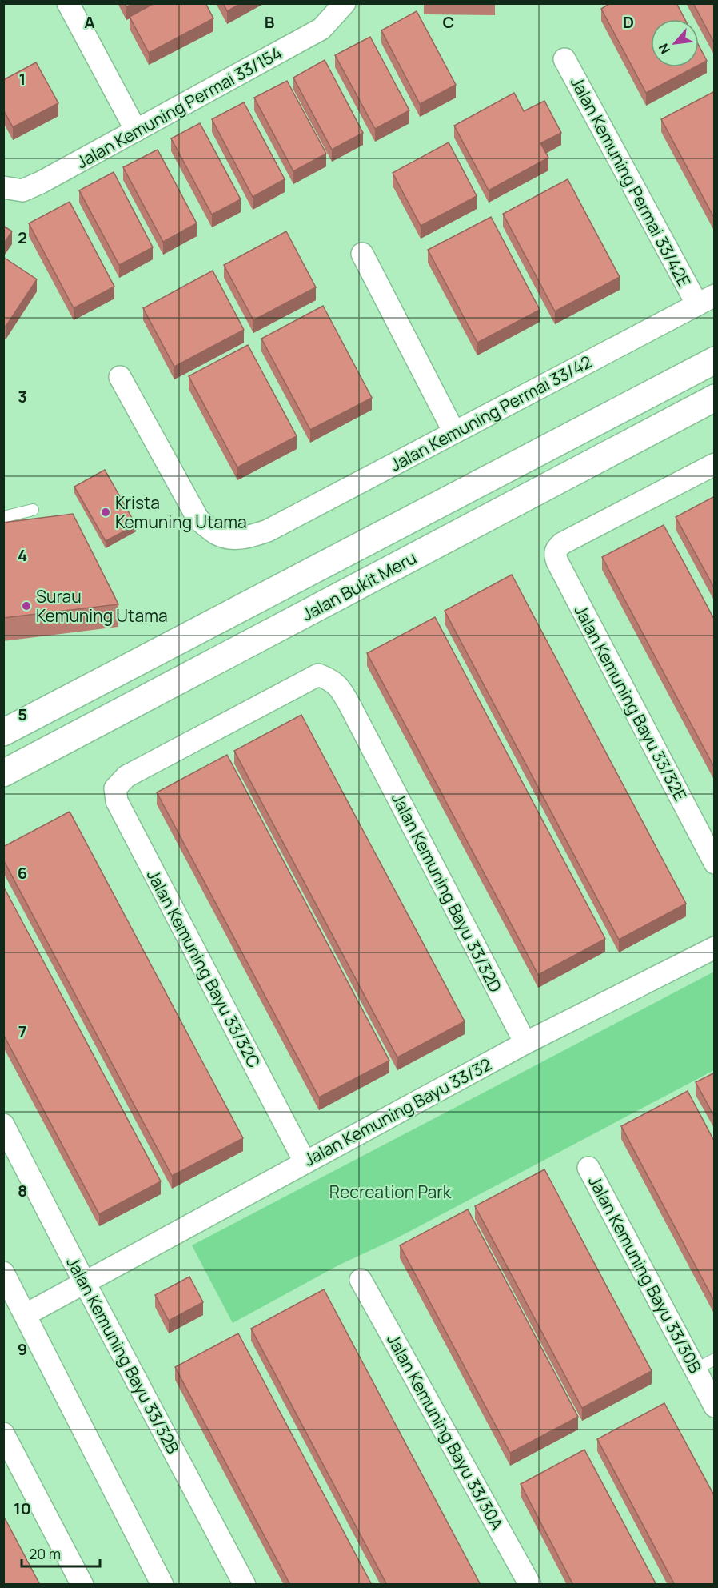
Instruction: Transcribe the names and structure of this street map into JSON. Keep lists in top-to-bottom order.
{
  "streets": {
    "main road": ["Jalan Bukit Meru"],
    "street": [
      "Jalan Kemuning Permai 33/154",
      "Jalan Kemuning Permai 33/42E",
      "Jalan Kemuning Permai 33/42",
      "Jalan Kemuning Bayu 33/32E",
      "Jalan Kemuning Bayu 33/32D",
      "Jalan Kemuning Bayu 33/32C",
      "Jalan Kemuning Bayu 33/32",
      "Jalan Kemuning Bayu 33/30B",
      "Jalan Kemuning Bayu 33/32B",
      "Jalan Kemuning Bayu 33/30A"
    ]
  },
  "crossings": [
    ["Jalan Kemuning Permai 33/42E", "Jalan Kemuning Permai 33/42"],
    ["Jalan Kemuning Bayu 33/32D", "Jalan Kemuning Bayu 33/32C"],
    ["Jalan Kemuning Bayu 33/32D", "Jalan Kemuning Bayu 33/32"],
    ["Jalan Kemuning Bayu 33/32C", "Jalan Kemuning Bayu 33/32"],
    ["Jalan Kemuning Bayu 33/32", "Jalan Kemuning Bayu 33/32B"]
  ],
  "parks": ["Recreation Park"],
  "places": ["Krista Kemuning Utama", "Surau Kemuning Utama"],
  "scale_bar": "20 m",
  "north": "bottom left",
  "grid": {
    "columns": [
      "A",
      "B",
      "C",
      "D"
    ],
    "rows": [
      "1",
      "2",
      "3",
      "4",
      "5",
      "6",
      "7",
      "8",
      "9",
      "10"
    ]
  }
}
